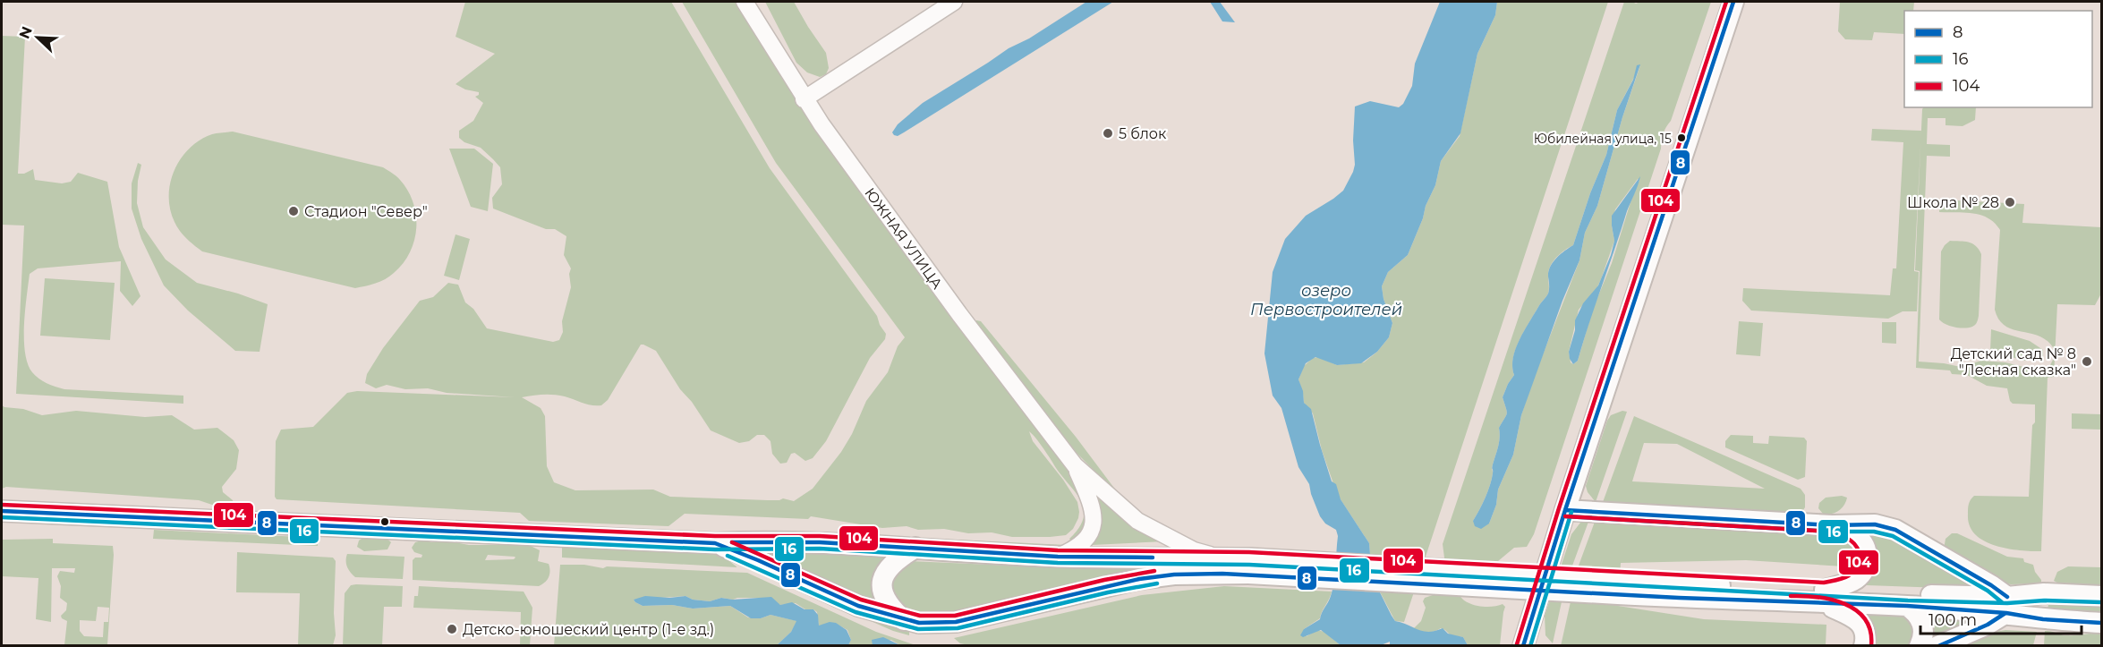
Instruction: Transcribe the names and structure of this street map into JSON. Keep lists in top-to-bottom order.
{
  "streets": {
    "street": ["ЮЖНАЯ УЛИЦА"]
  },
  "water": ["озеро Первостроителей"],
  "places": [
    "5 блок",
    "Юбилейная улица, 15",
    "Школа № 28",
    "Стадион \"Север\"",
    "Детский сад № 8 \"Лесная сказка\"",
    "Детско-юношеский центр (1-е зд.)"
  ],
  "lines": ["transit line 8", "transit line 104", "transit line 16"],
  "legend": ["8", "16", "104"],
  "scale_bar": "100 m",
  "north": "top left"
}
